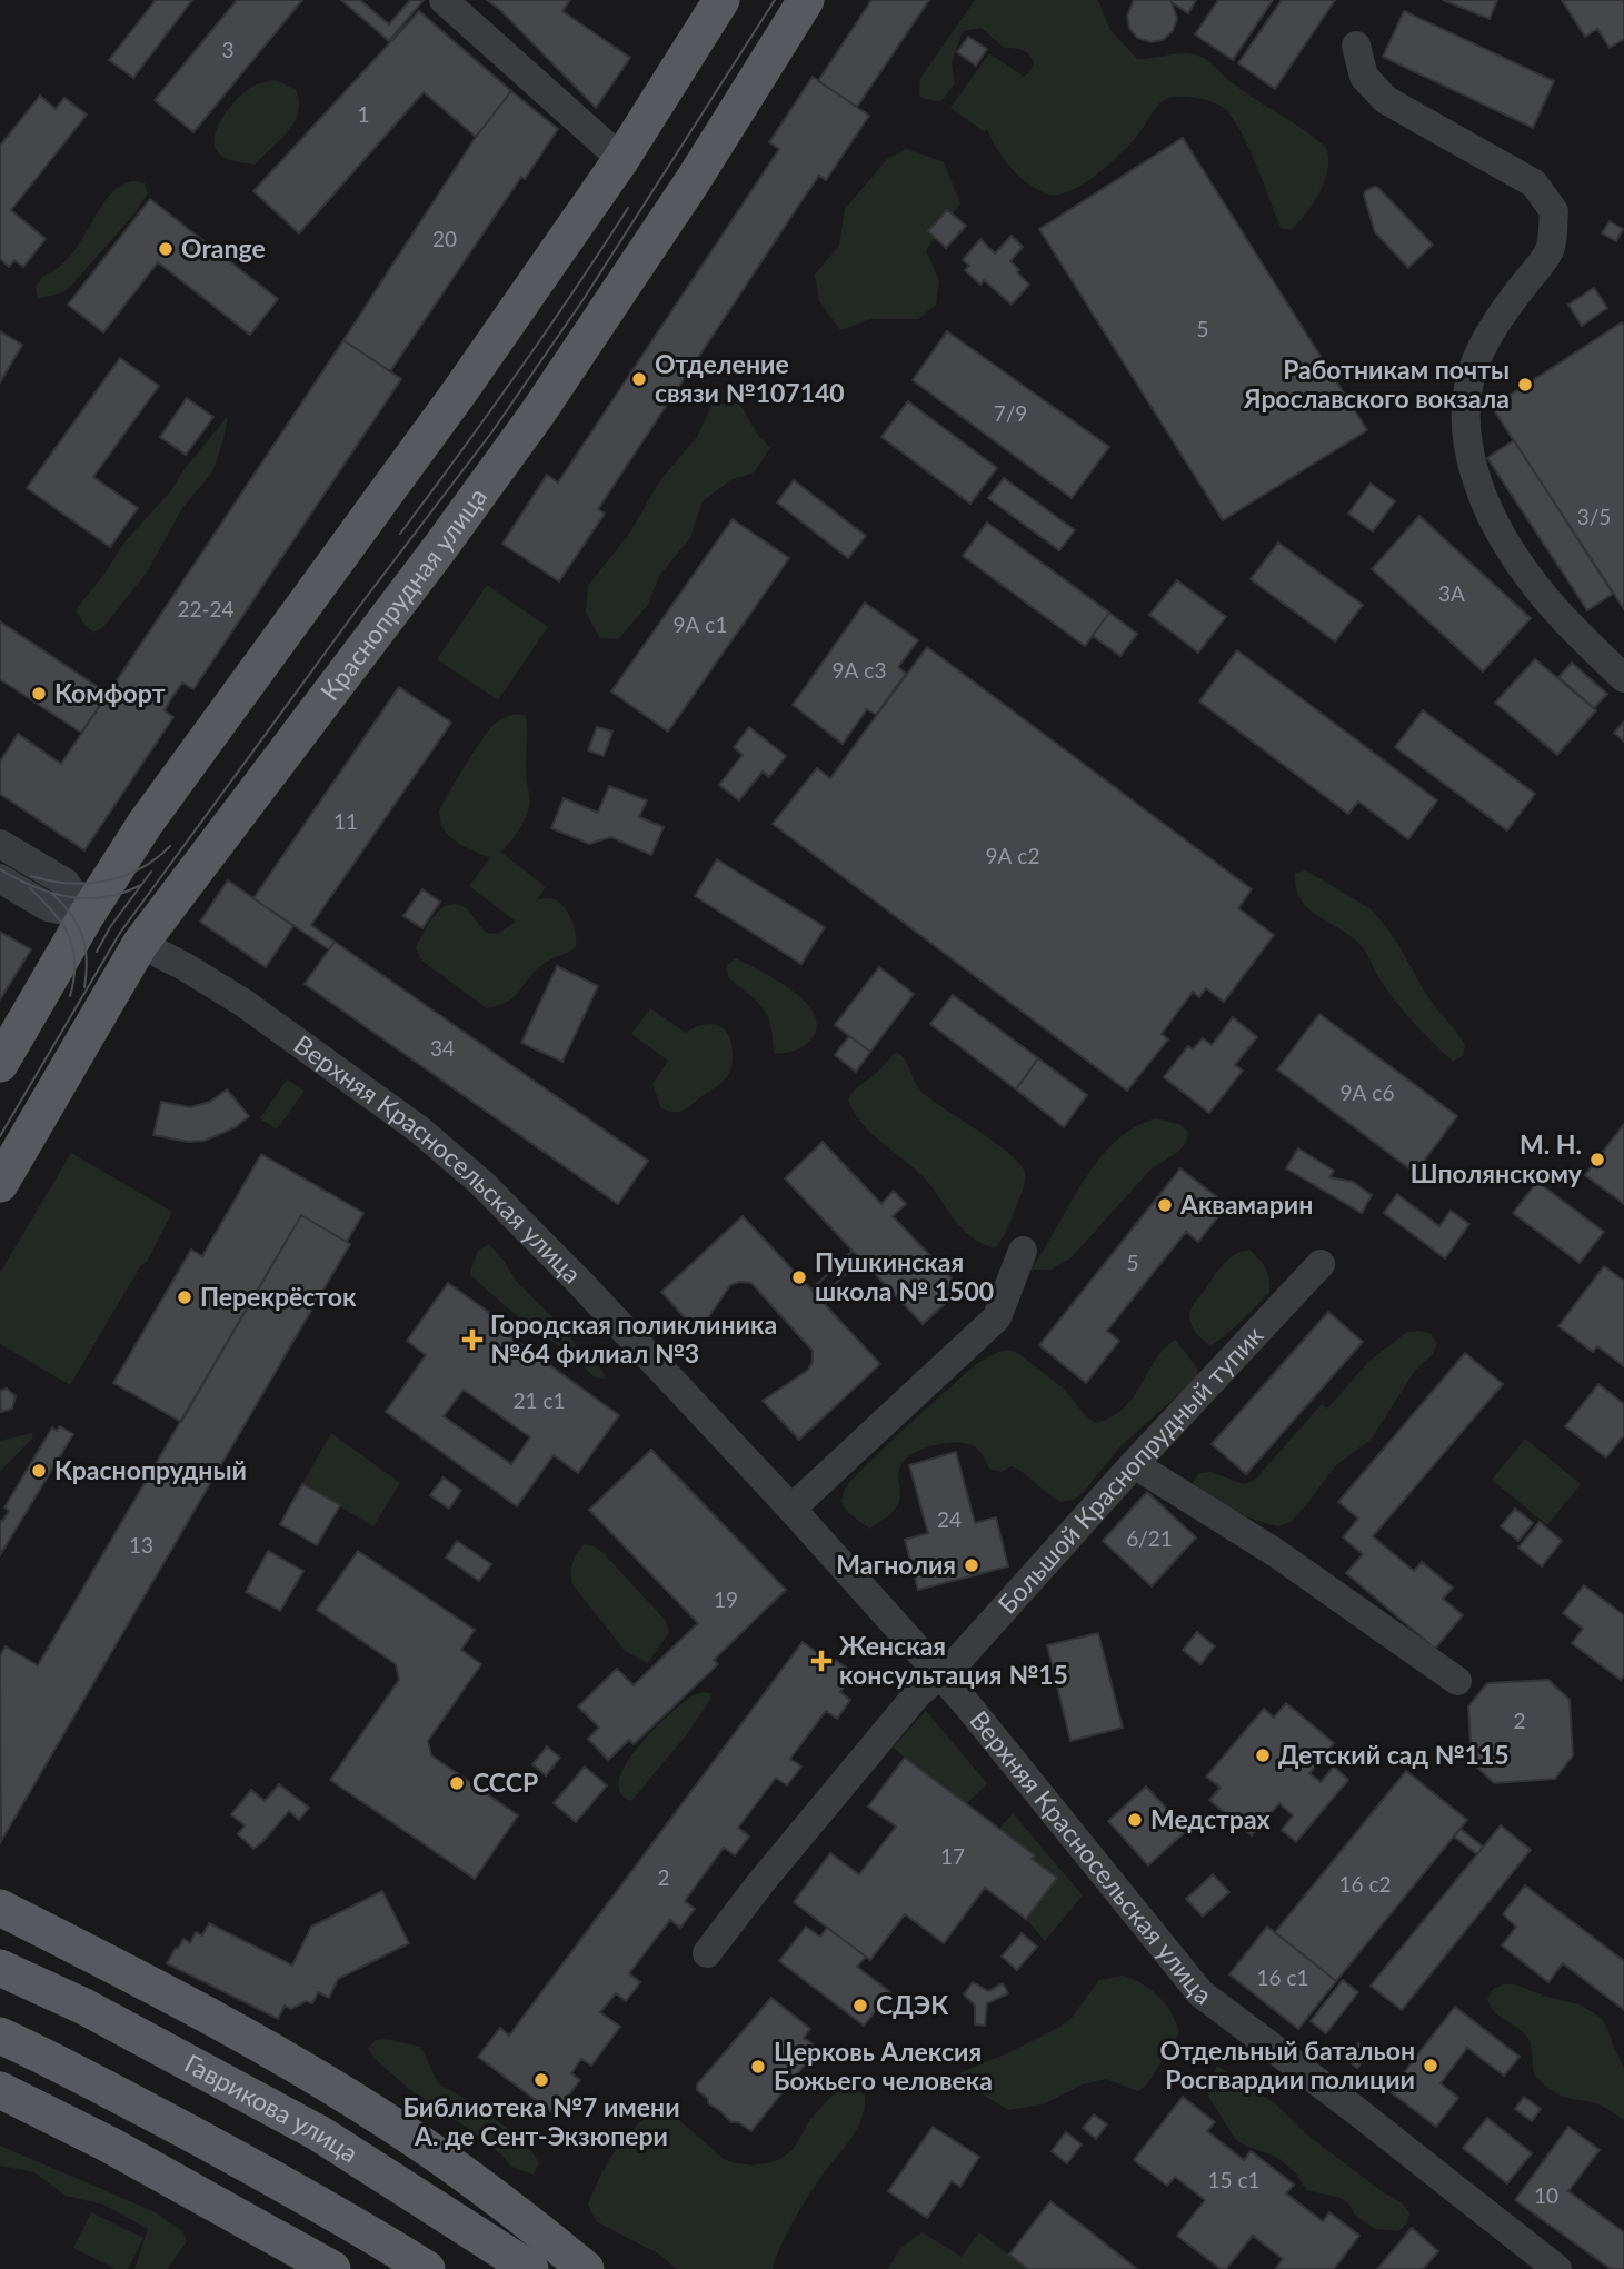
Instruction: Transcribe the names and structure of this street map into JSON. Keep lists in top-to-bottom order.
{
  "streets": {
    "main road": ["Краснопрудная улица", "Гаврикова улица"],
    "street": ["Верхняя Красносельская улица", "Большой Краснопрудный тупик"]
  },
  "crossings": [
    ["Краснопрудная улица", "Верхняя Красносельская улица"],
    ["Верхняя Красносельская улица", "Большой Краснопрудный тупик"]
  ],
  "places": {
    "other": [
      "Orange",
      "Отделение связи №107140",
      "Работникам почты Ярославского вокзала",
      "Комфорт",
      "М. Н. Шполянскому",
      "Аквамарин",
      "Пушкинская школа № 1500",
      "Перекрёсток",
      "Краснопрудный",
      "Магнолия",
      "Детский сад №115",
      "СССР",
      "Медстрах",
      "СДЭК",
      "Отдельный батальон Росгвардии полиции",
      "Церковь Алексия Божьего человека",
      "Библиотека №7 имени А. де Сент-Экзюпери"
    ],
    "health": ["Городская поликлиника №64 филиал №3", "Женская консультация №15"]
  },
  "house_numbers": [
    "3",
    "1",
    "20",
    "5",
    "7/9",
    "3/5",
    "3А",
    "22-24",
    "9А с1",
    "9А с3",
    "11",
    "9А с2",
    "34",
    "9А с6",
    "5",
    "21 с1",
    "24",
    "6/21",
    "13",
    "19",
    "2",
    "17",
    "2",
    "16 с2",
    "16 с1",
    "15 с1",
    "10"
  ]
}
